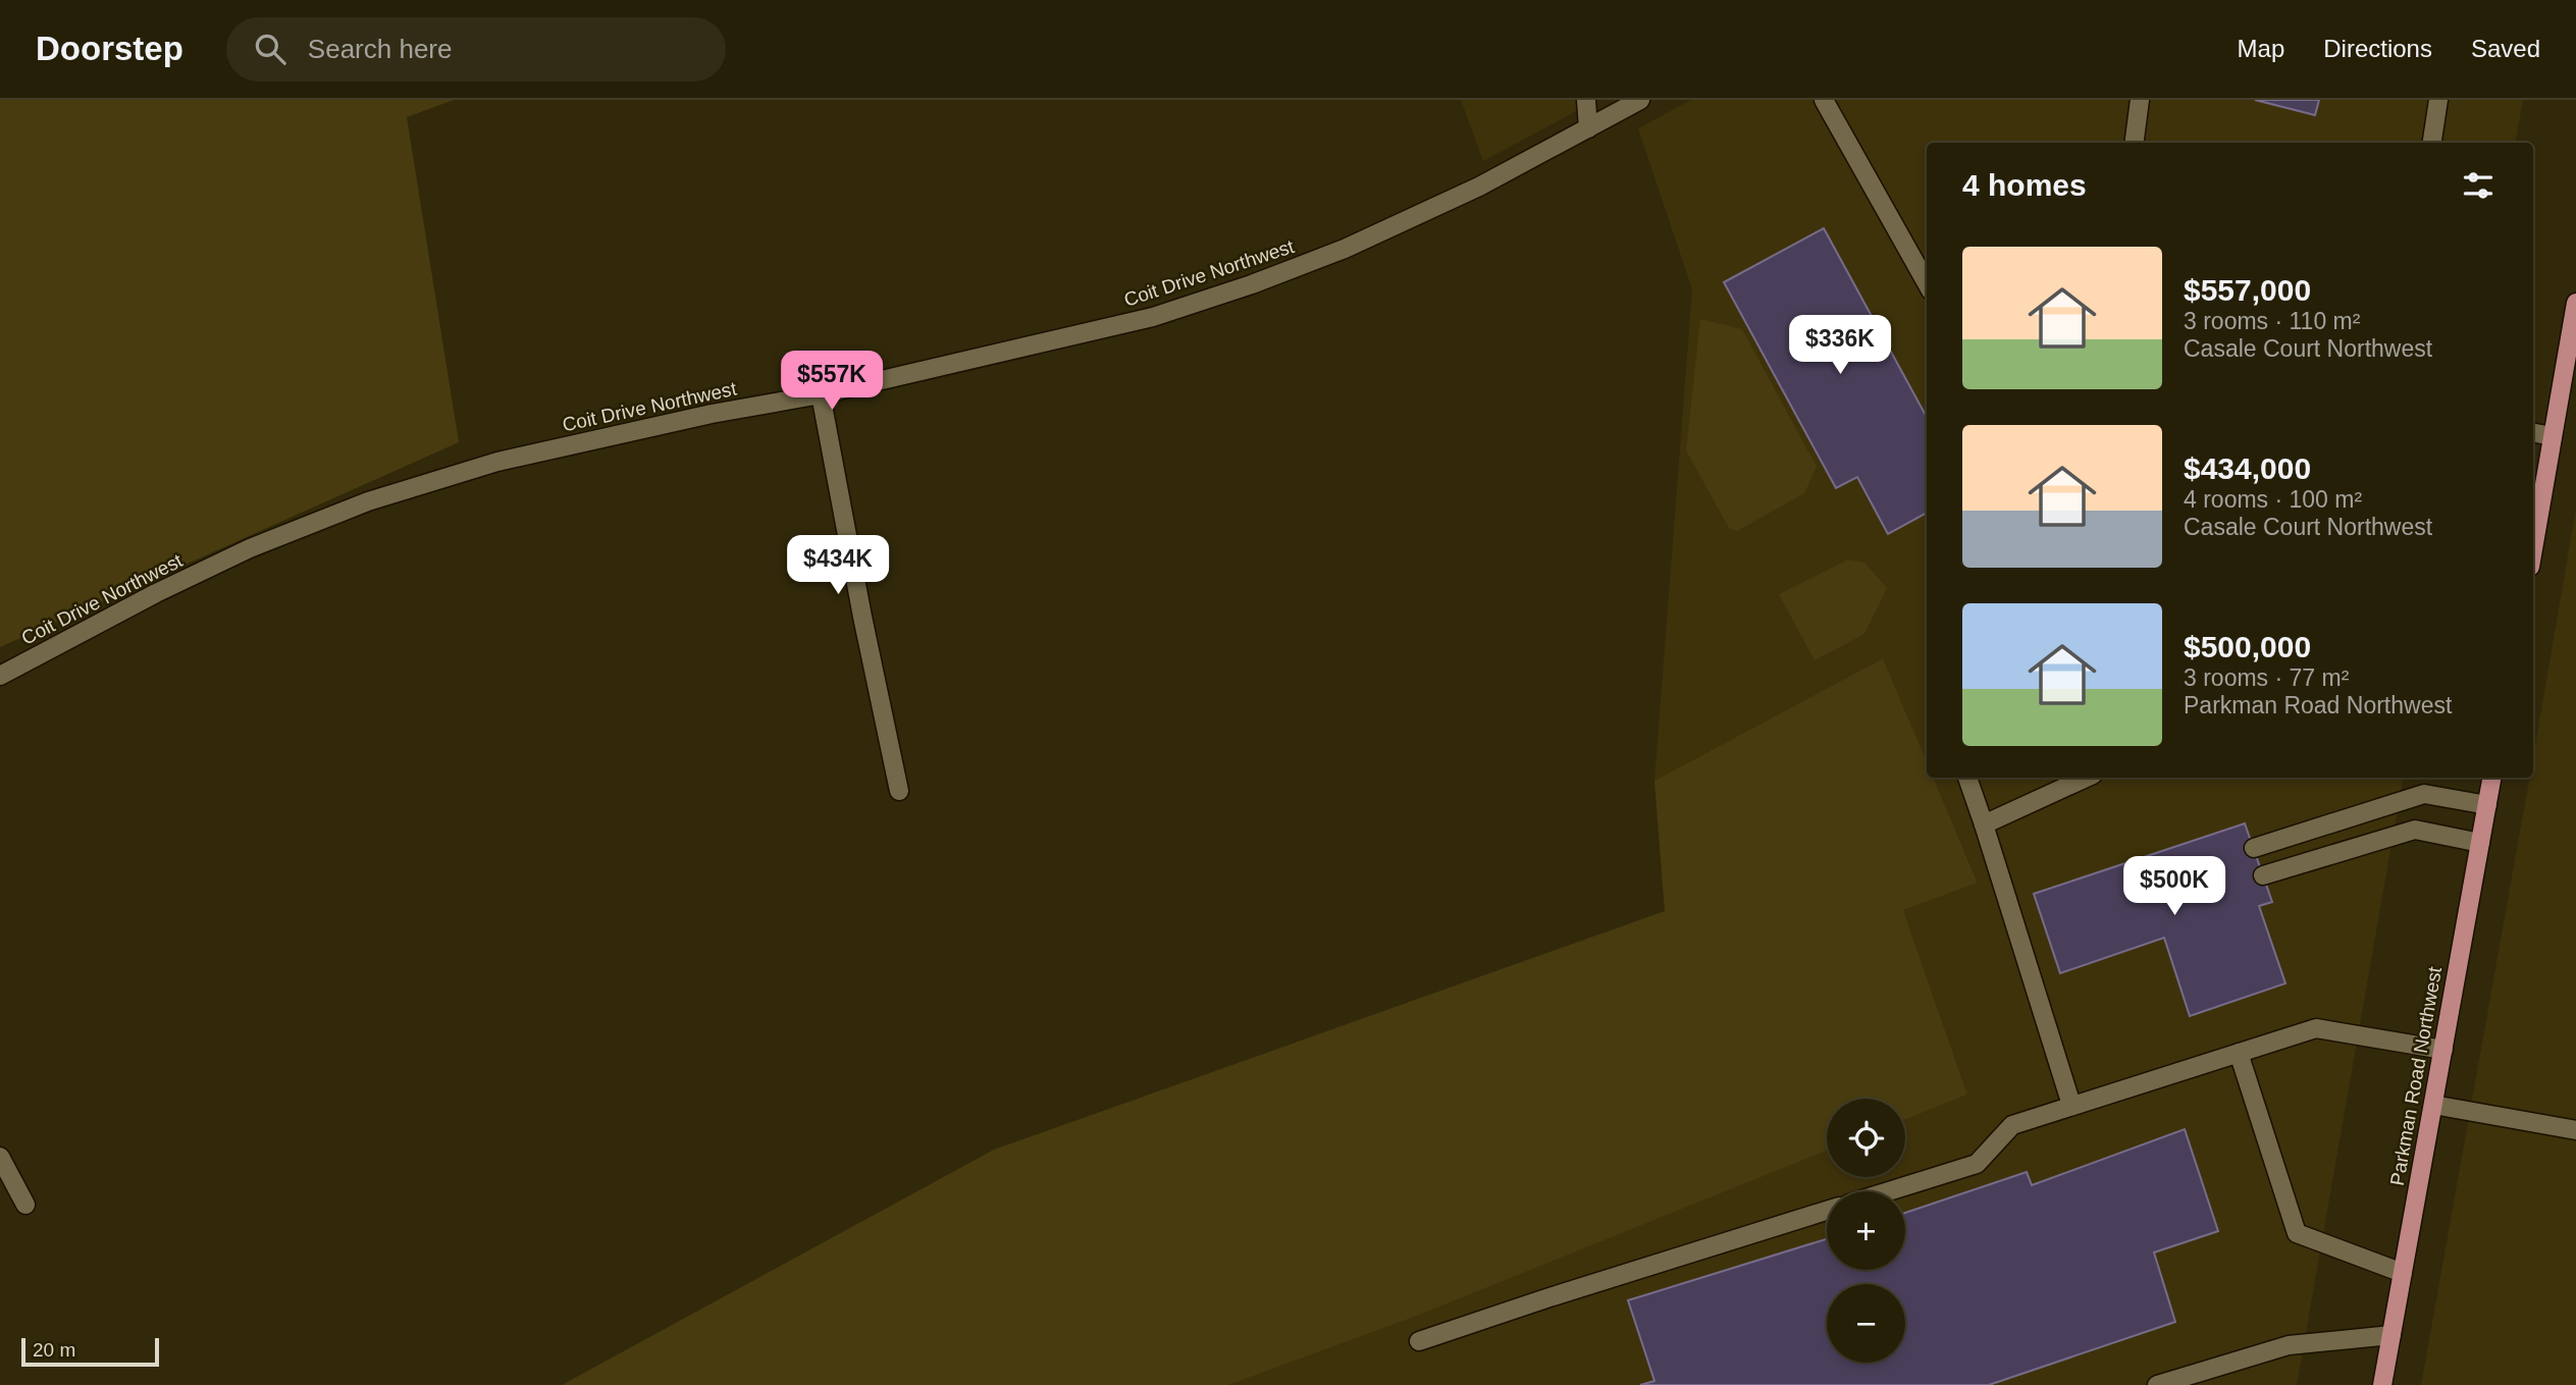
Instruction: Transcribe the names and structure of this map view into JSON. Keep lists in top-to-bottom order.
{
  "streets": {
    "main road": ["Parkman Road Northwest"],
    "street": ["Coit Drive Northwest"]
  },
  "scale_bar": "20 m",
  "page": {
    "header": "Doorstep",
    "search": "Search here",
    "nav": ["Map", "Directions", "Saved"],
    "heading": "4 homes",
    "list": [
      {
        "name": "$557,000",
        "note": "3 rooms · 110 m² · Casale Court Northwest"
      },
      {
        "name": "$434,000",
        "note": "4 rooms · 100 m² · Casale Court Northwest"
      },
      {
        "name": "$500,000",
        "note": "3 rooms · 77 m² · Parkman Road Northwest"
      }
    ],
    "price": [
      "$336K",
      "$557K",
      "$434K",
      "$500K"
    ],
    "map_buttons": ["+", "−"],
    "scale": "20 m"
  }
}
